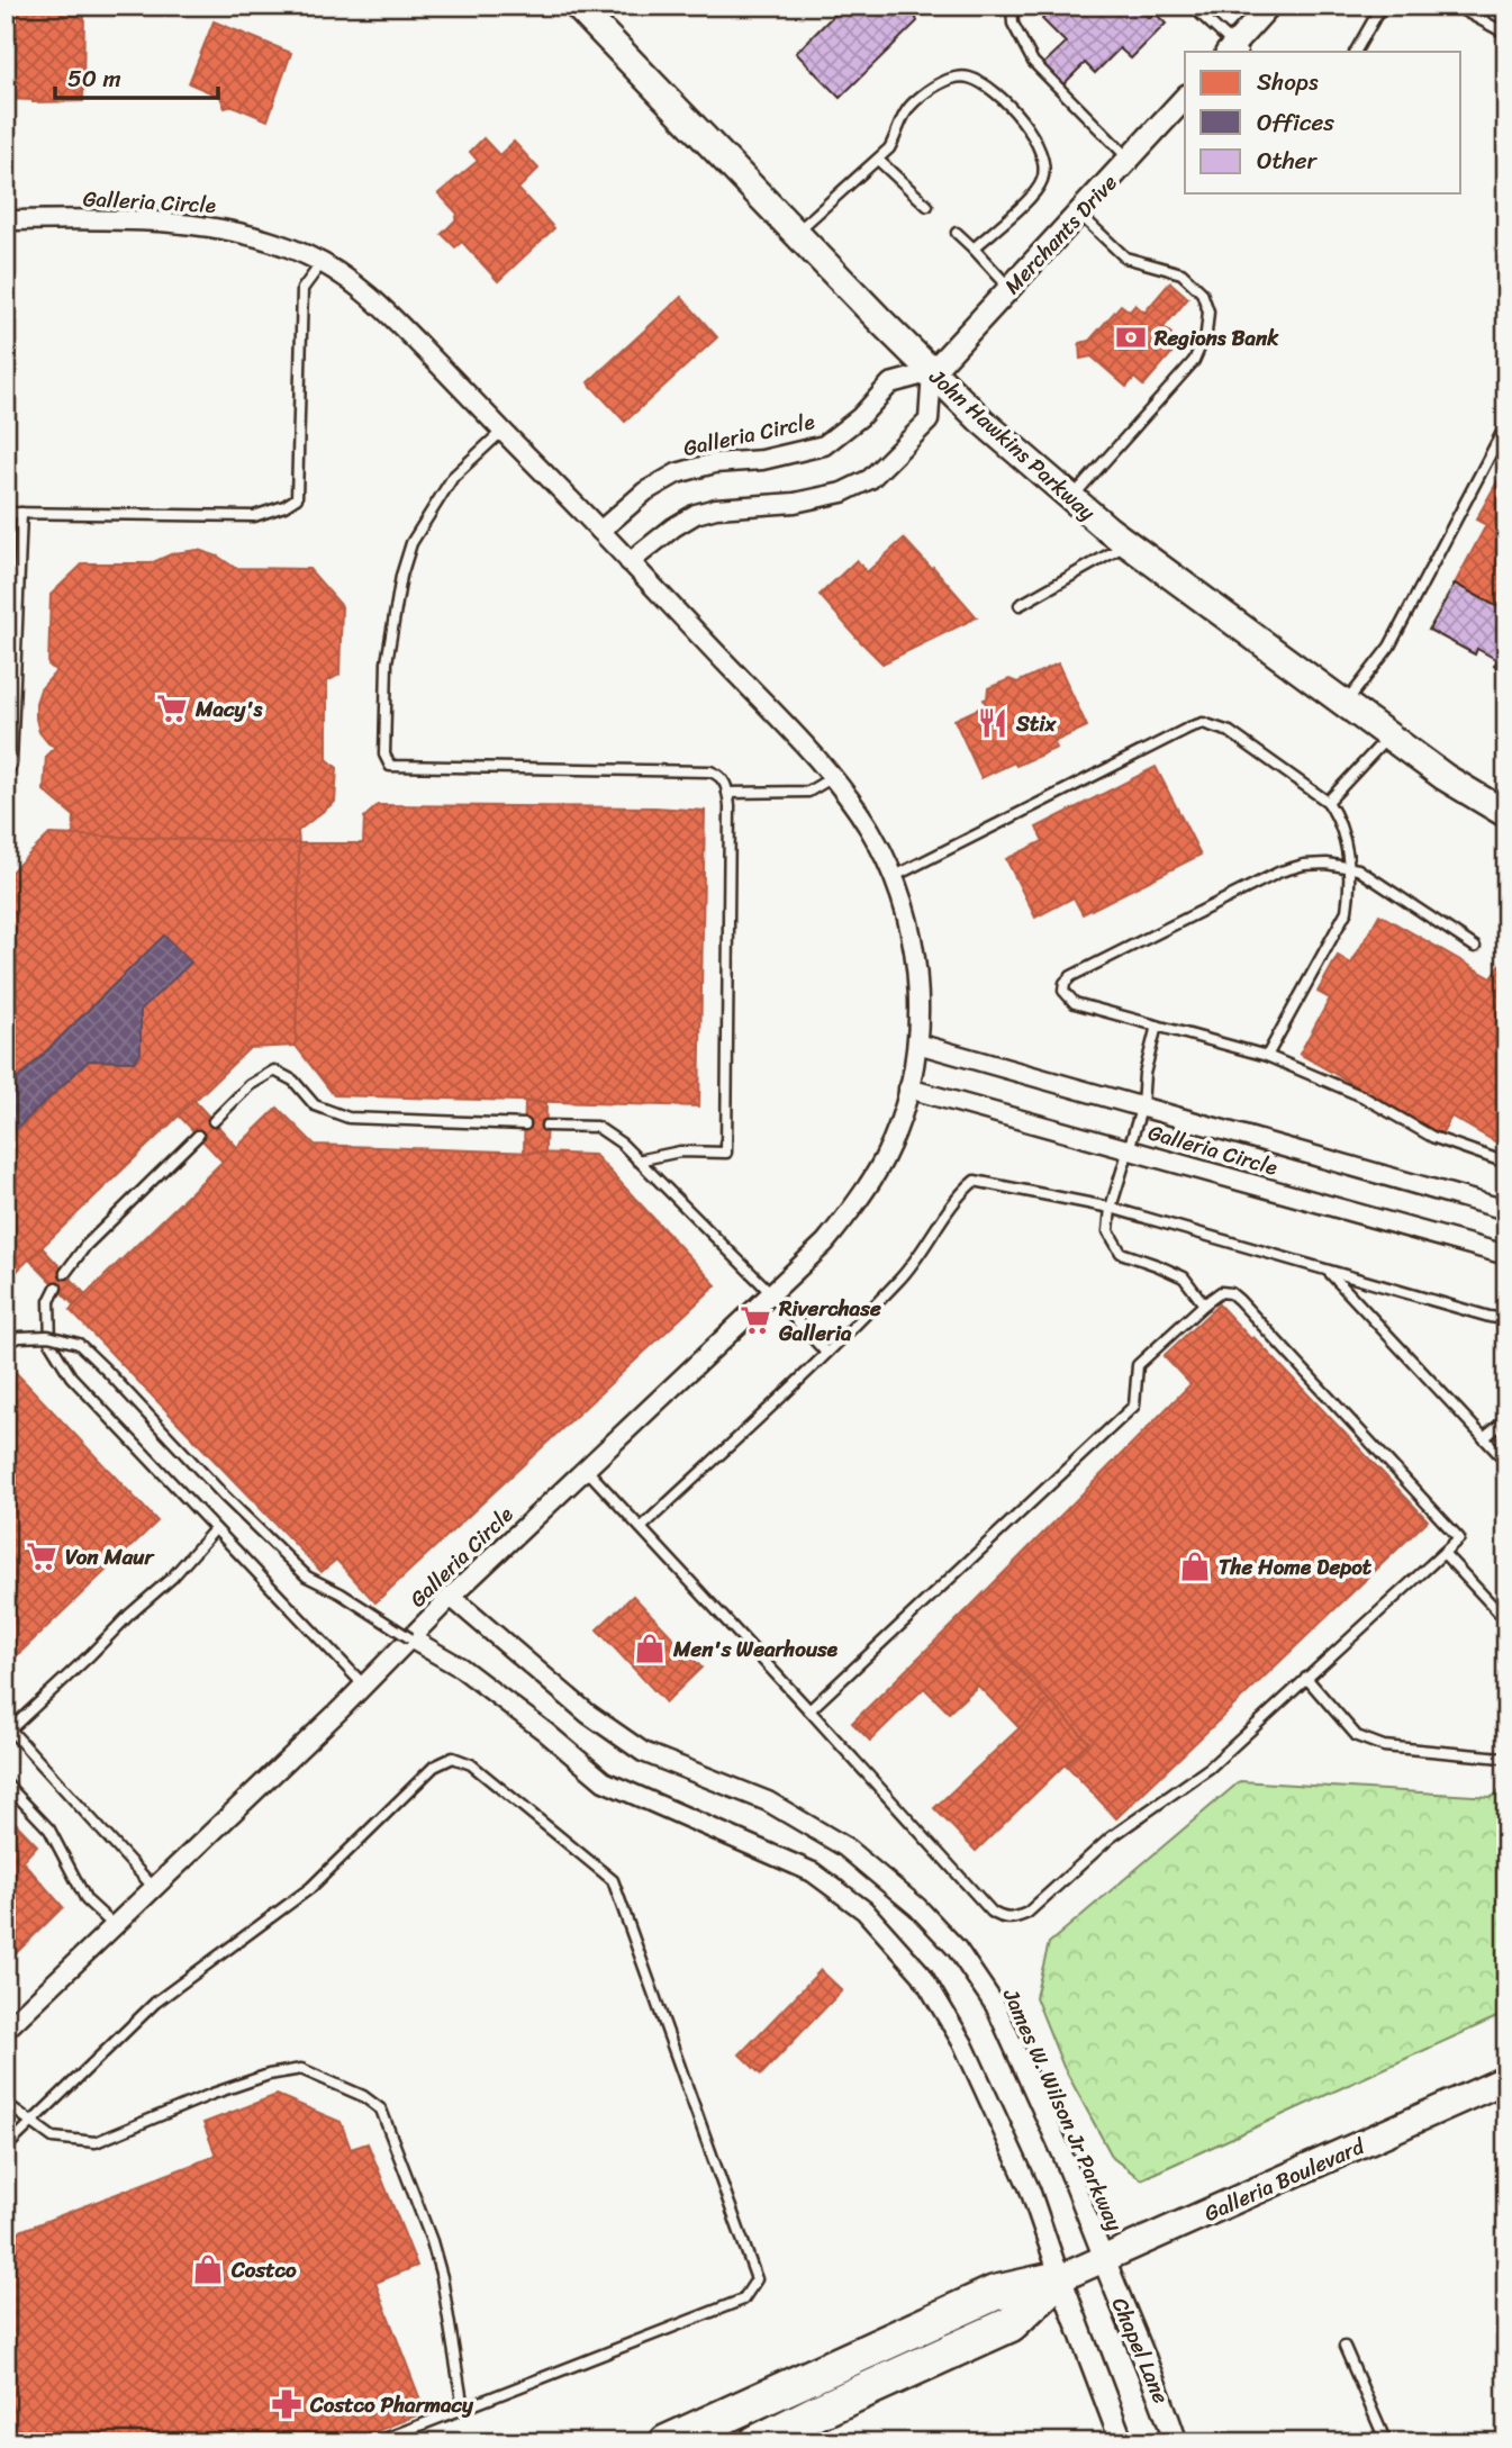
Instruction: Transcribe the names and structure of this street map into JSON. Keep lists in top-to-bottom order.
{
  "streets": {
    "main road": ["John Hawkins Parkway", "Galleria Boulevard"],
    "street": [
      "Galleria Circle",
      "Merchants Drive",
      "James W. Wilson Jr Parkway",
      "Chapel Lane"
    ]
  },
  "crossings": [
    ["Galleria Circle", "Merchants Drive"],
    ["Galleria Circle", "John Hawkins Parkway"],
    ["Galleria Circle", "James W. Wilson Jr Parkway"],
    ["Merchants Drive", "John Hawkins Parkway"],
    ["James W. Wilson Jr Parkway", "Galleria Boulevard"],
    ["James W. Wilson Jr Parkway", "Chapel Lane"],
    ["Galleria Boulevard", "Chapel Lane"]
  ],
  "places": {
    "bank": ["Regions Bank"],
    "supermarket": ["Macy's", "Riverchase Galleria", "Von Maur"],
    "restaurant": ["Stix"],
    "shop": ["The Home Depot", "Men's Wearhouse", "Costco"],
    "pharmacy": ["Costco Pharmacy"]
  },
  "legend": ["Shops", "Offices", "Other"],
  "scale_bar": "50 m"
}
